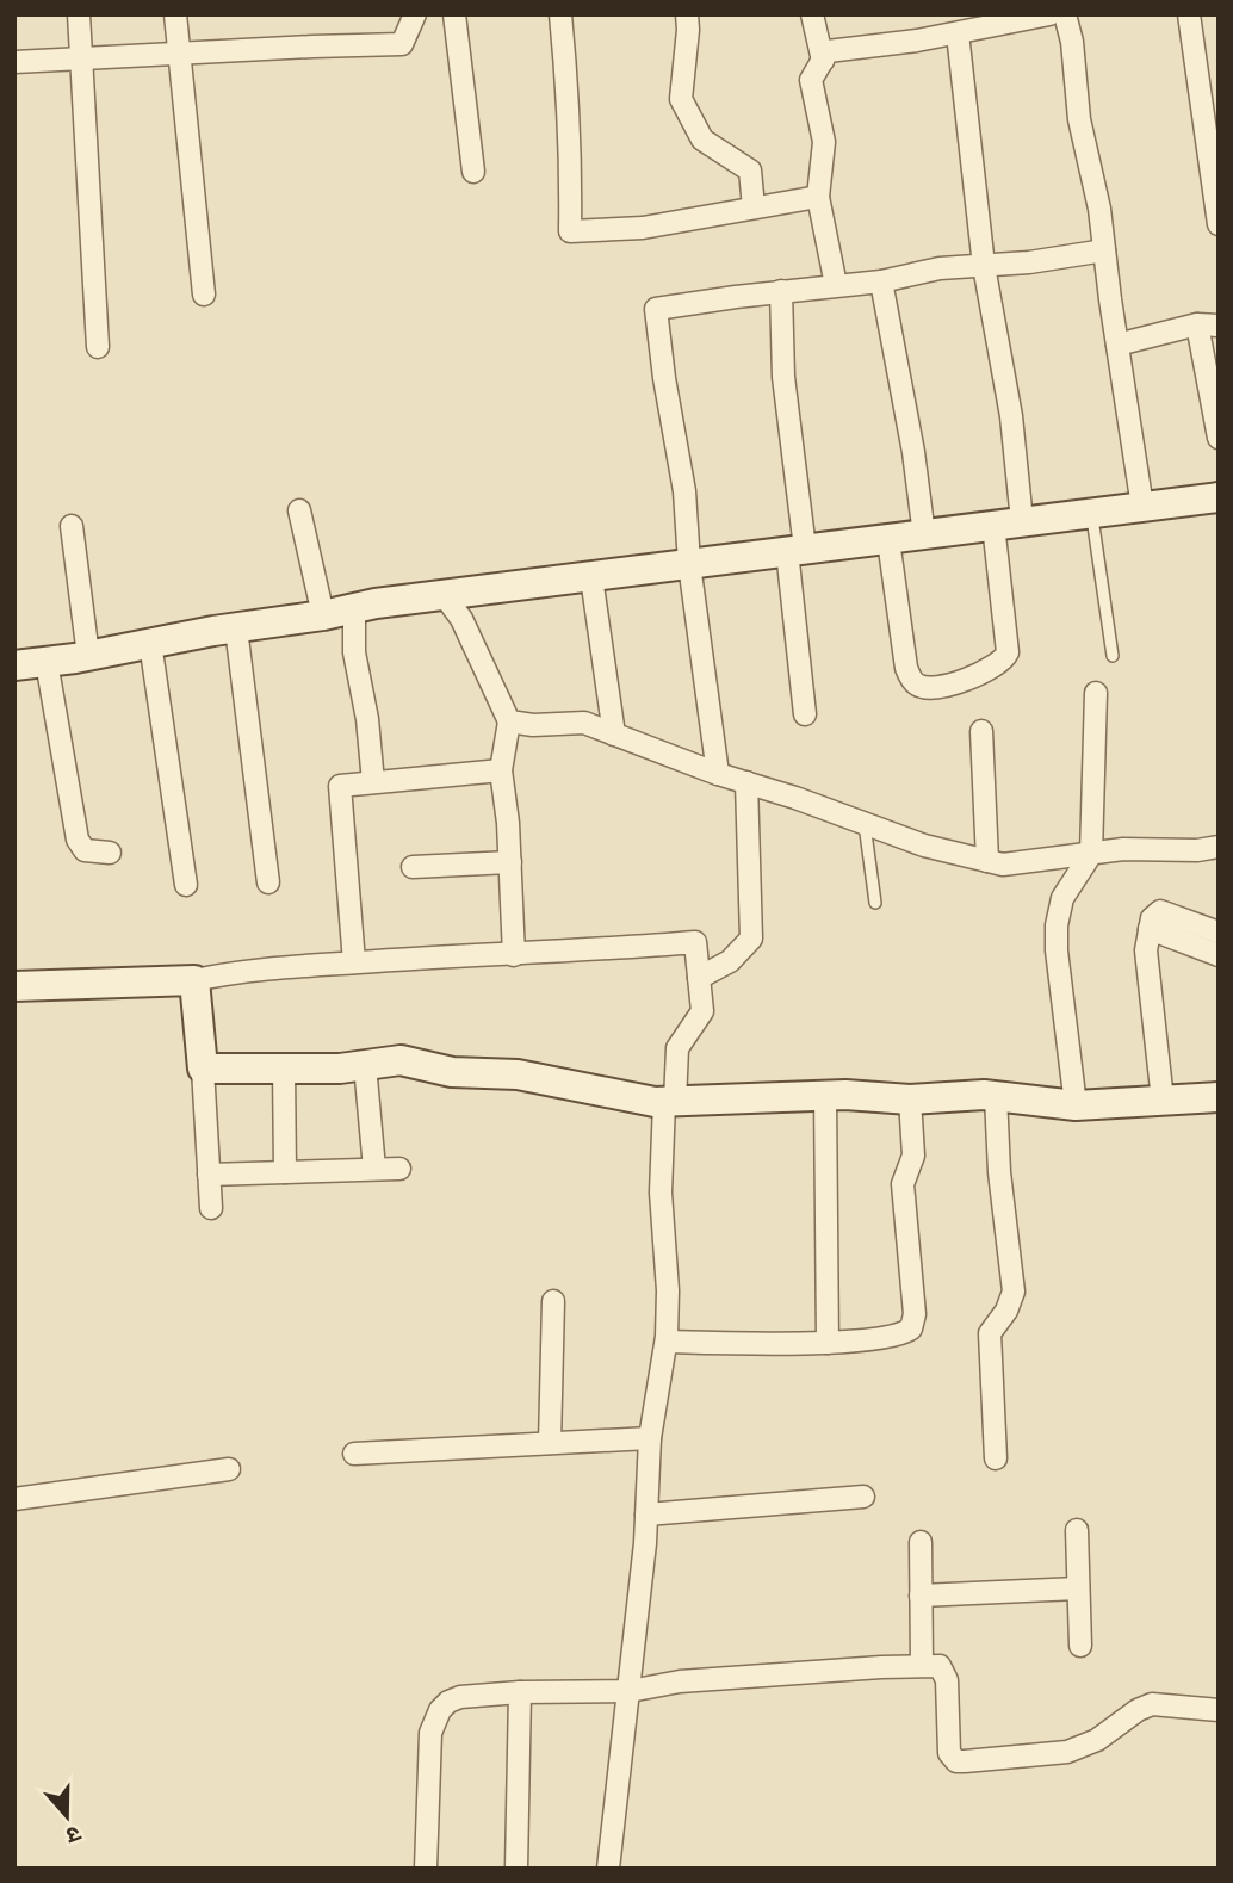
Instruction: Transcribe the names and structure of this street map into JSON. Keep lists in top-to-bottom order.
{
  "north": "bottom"
}
